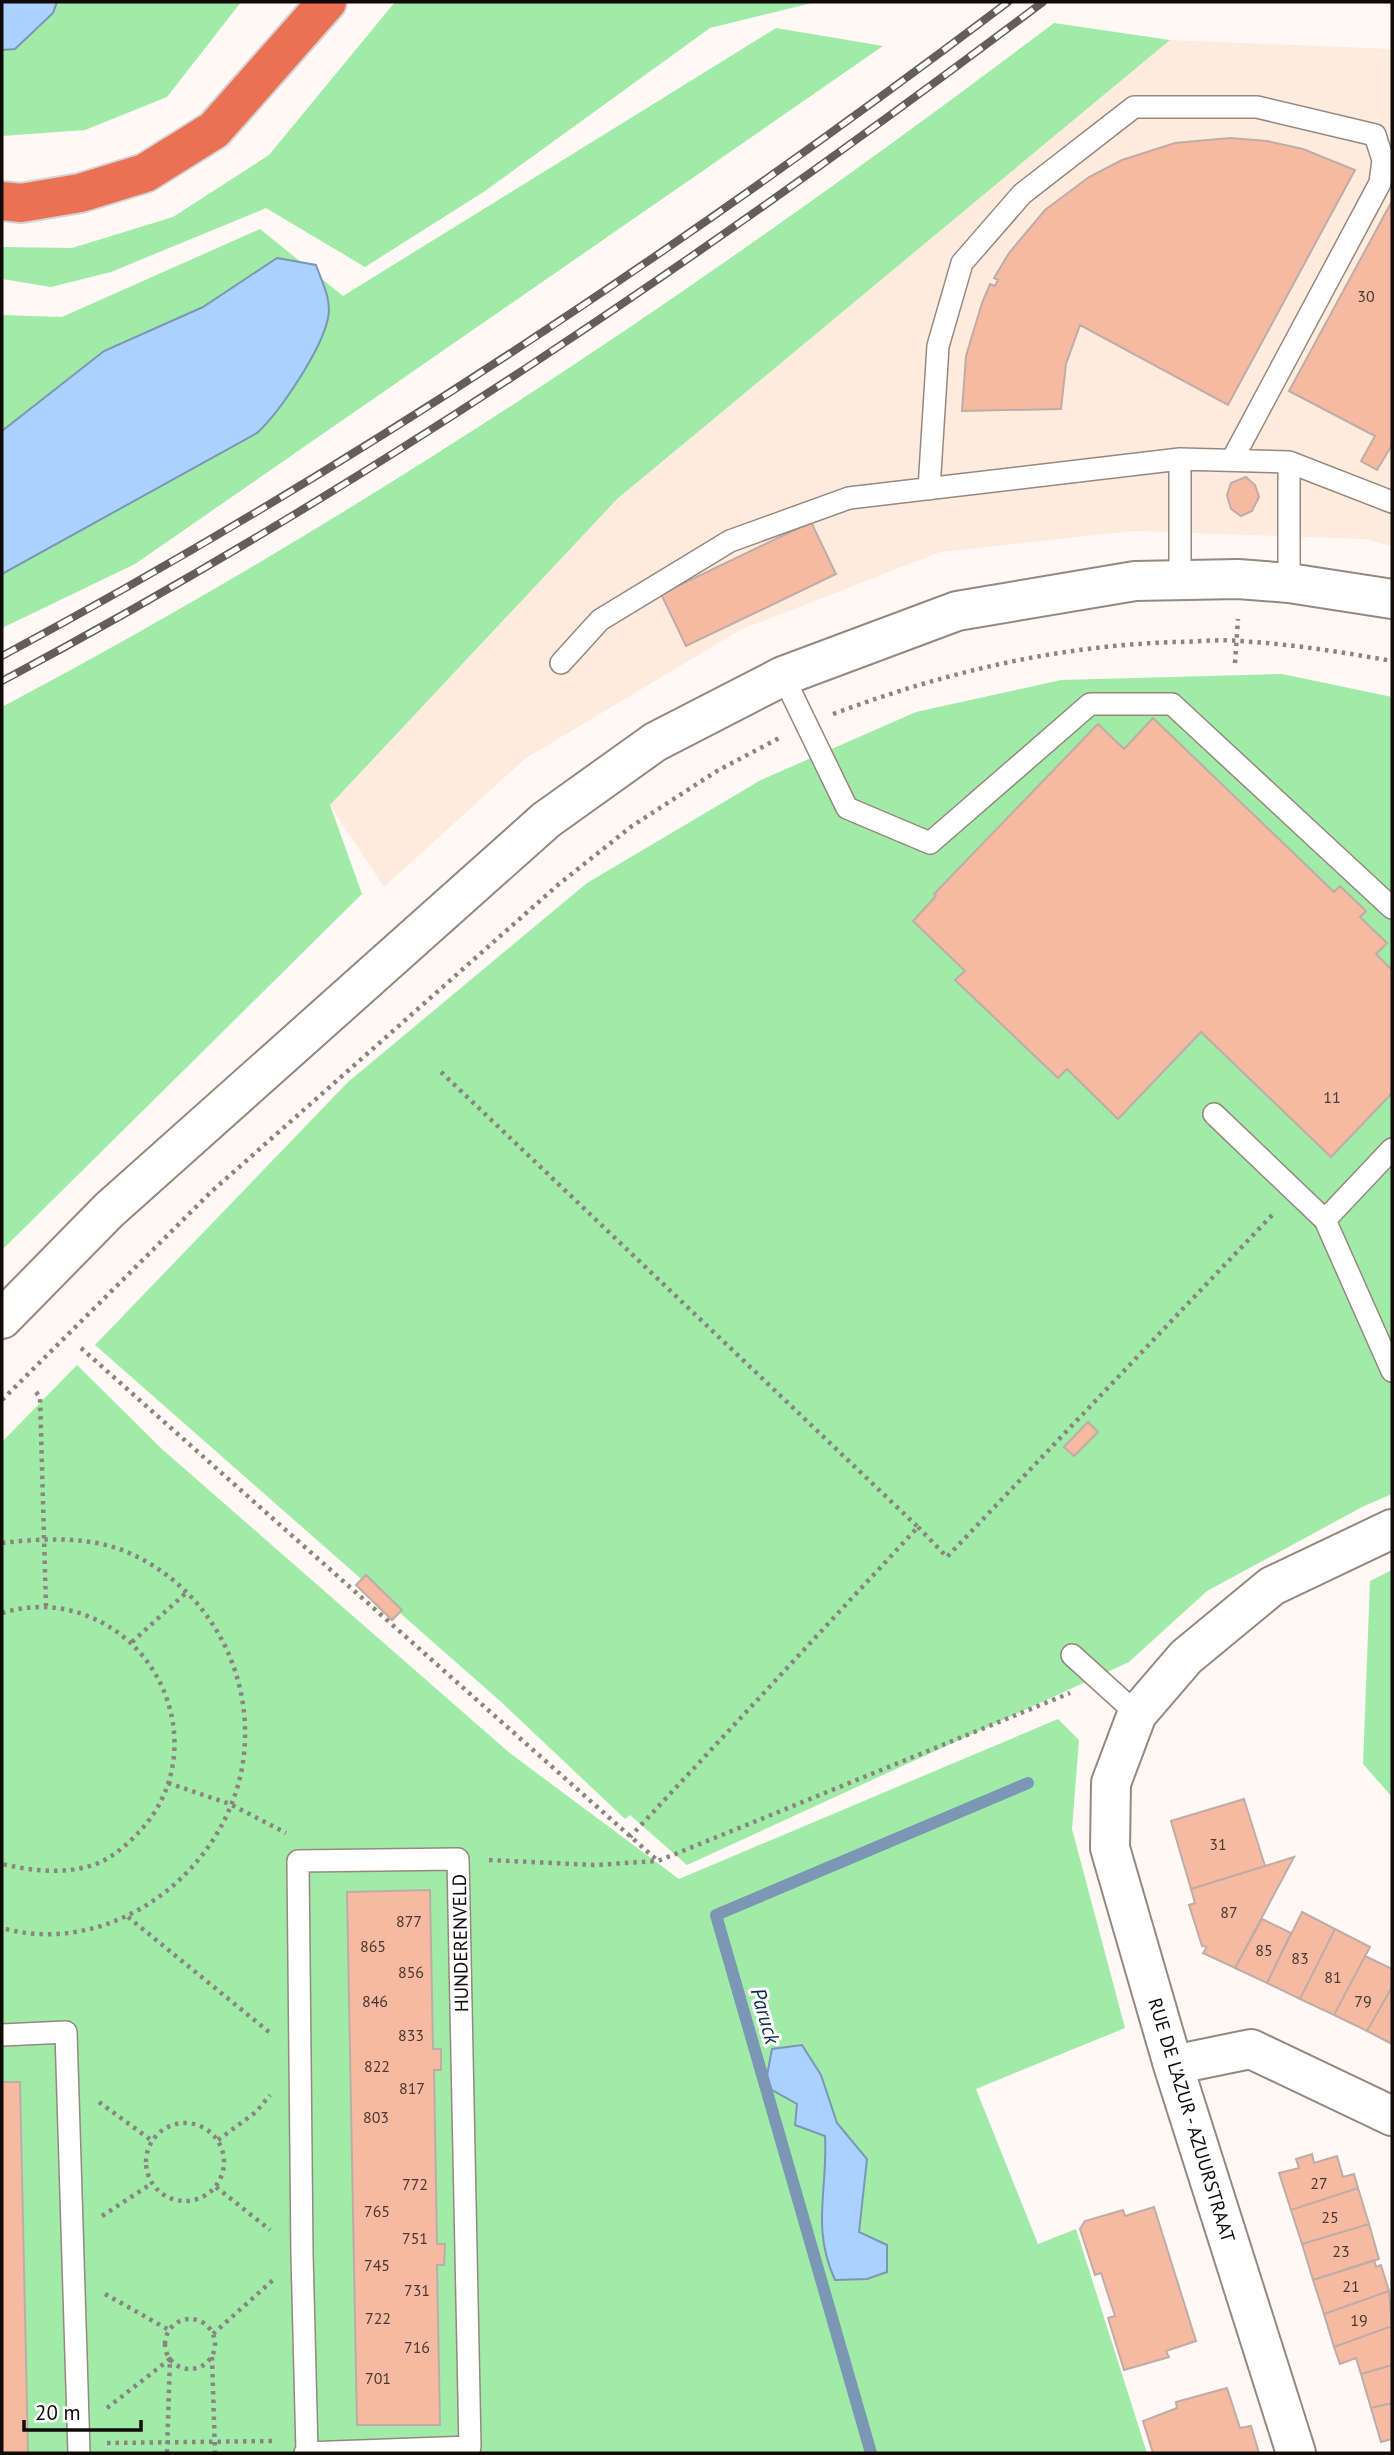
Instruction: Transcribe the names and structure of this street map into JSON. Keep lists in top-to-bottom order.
{
  "streets": {
    "street": ["RUE DE L'AZUR - AZUURSTRAAT"],
    "lane": ["HUNDERENVELD"]
  },
  "water": ["Paruck"],
  "house_numbers": [
    "30",
    "11",
    "31",
    "87",
    "877",
    "865",
    "85",
    "83",
    "856",
    "81",
    "846",
    "79",
    "833",
    "822",
    "817",
    "803",
    "27",
    "772",
    "765",
    "25",
    "751",
    "23",
    "745",
    "21",
    "731",
    "722",
    "19",
    "716",
    "701"
  ],
  "scale_bar": "20 m"
}
